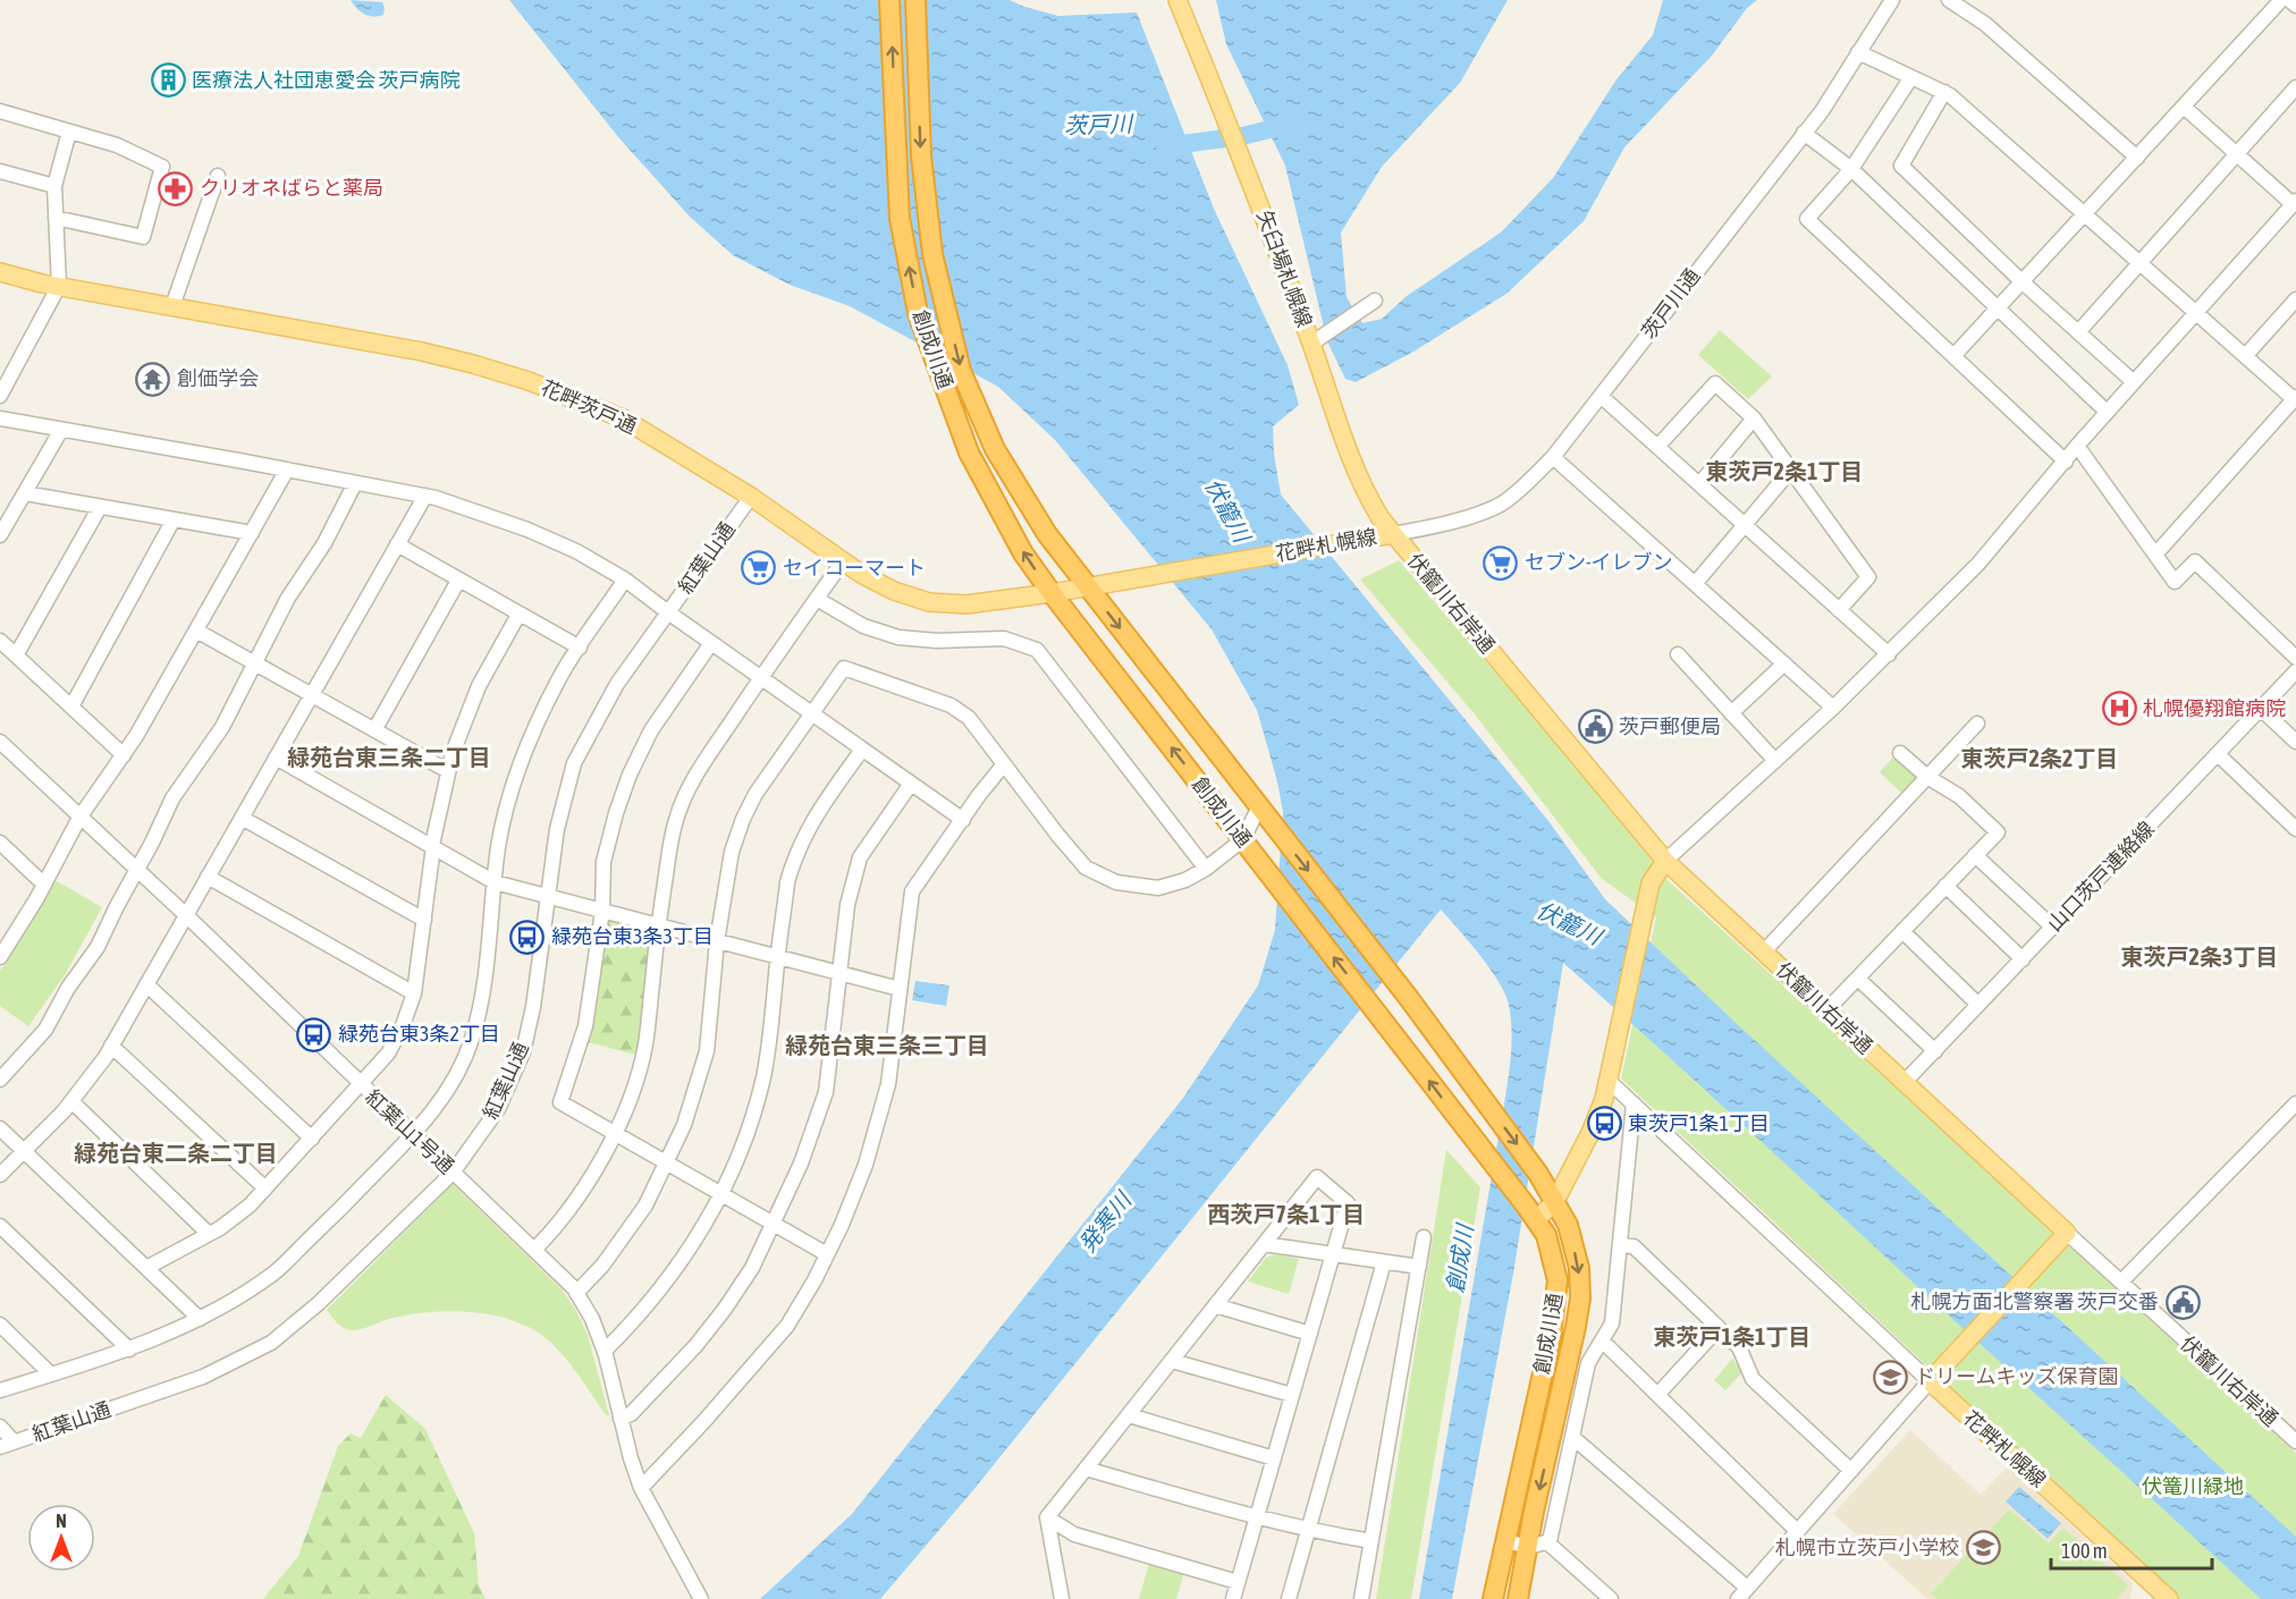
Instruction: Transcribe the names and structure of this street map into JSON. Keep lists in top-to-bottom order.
{
  "streets": {
    "highway": ["創成川通"],
    "main road": [
      "矢臼場札幌線",
      "花畔茨戸通",
      "花畔札幌線",
      "伏籠川右岸通"
    ],
    "street": [
      "茨戸川通",
      "紅葉山通",
      "山口茨戸連絡線",
      "紅葉山1号通"
    ]
  },
  "crossings": [
    ["矢臼場札幌線", "茨戸川通"],
    ["矢臼場札幌線", "花畔札幌線"],
    ["矢臼場札幌線", "伏籠川右岸通"],
    ["茨戸川通", "花畔札幌線"],
    ["茨戸川通", "伏籠川右岸通"],
    ["創成川通", "花畔茨戸通"],
    ["花畔茨戸通", "花畔札幌線"],
    ["花畔茨戸通", "紅葉山通"],
    ["花畔札幌線", "伏籠川右岸通"],
    ["紅葉山通", "紅葉山1号通"],
    ["伏籠川右岸通", "山口茨戸連絡線"]
  ],
  "districts": [
    "東茨戸2条1丁目",
    "緑苑台東三条二丁目",
    "東茨戸2条2丁目",
    "東茨戸2条3丁目",
    "緑苑台東三条三丁目",
    "緑苑台東二条二丁目",
    "西茨戸7条1丁目",
    "東茨戸1条1丁目"
  ],
  "water": [
    "茨戸川",
    "伏籠川",
    "発寒川",
    "創成川"
  ],
  "parks": ["伏篭川緑地"],
  "places": {
    "building": ["医療法人社団恵愛会 茨戸病院"],
    "pharmacy": ["クリオネばらと薬局"],
    "temple": ["創価学会"],
    "supermarket": ["セブン-イレブン", "セイコーマート"],
    "hospital": ["札幌優翔館病院"],
    "public building": ["茨戸郵便局", "札幌方面北警察署 茨戸交番"],
    "bus stop": ["緑苑台東3条3丁目", "緑苑台東3条2丁目", "東茨戸1条1丁目"],
    "school or university": ["ドリームキッズ保育園", "札幌市立茨戸小学校"]
  },
  "scale_bar": "100 m",
  "north": "top"
}
